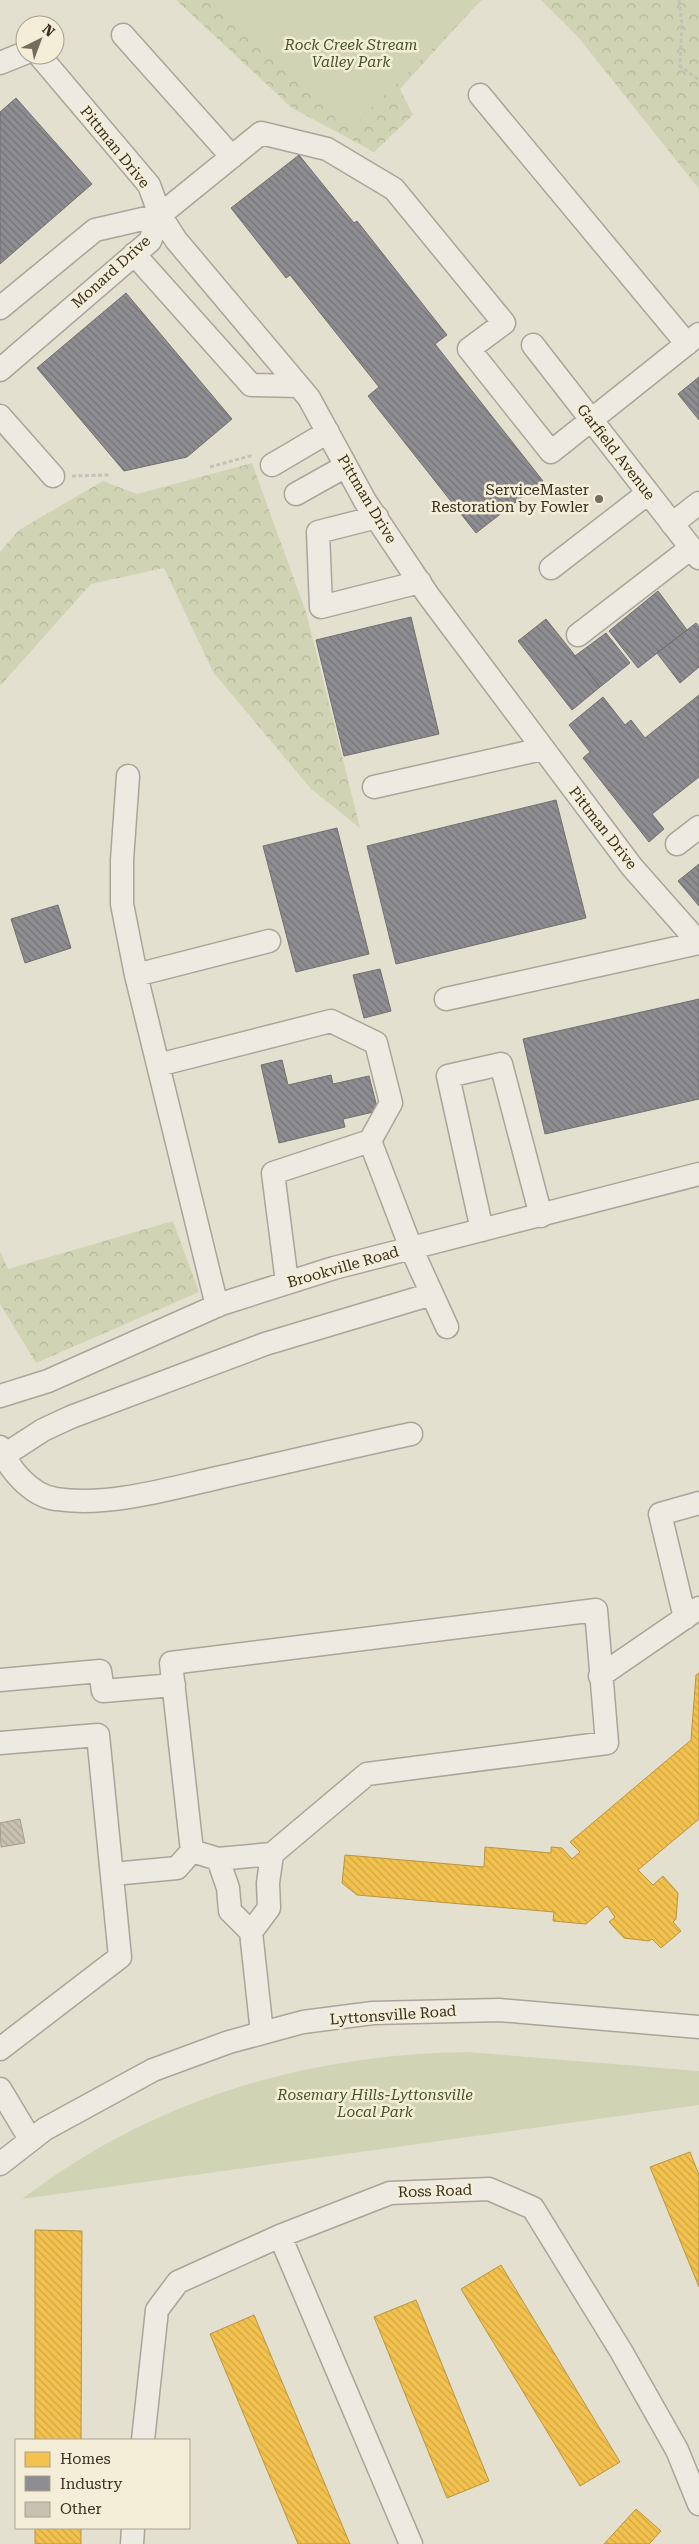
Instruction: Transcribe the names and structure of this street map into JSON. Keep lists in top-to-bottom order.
{
  "streets": {
    "street": [
      "Pittman Drive",
      "Monard Drive",
      "Garfield Avenue",
      "Brookville Road",
      "Lyttonsville Road",
      "Ross Road"
    ]
  },
  "crossings": [
    ["Pittman Drive", "Monard Drive"]
  ],
  "parks": ["Rock Creek Stream Valley Park", "Rosemary Hills-Lyttonsville Local Park"],
  "places": ["ServiceMaster Restoration by Fowler"],
  "legend": ["Homes", "Industry", "Other"],
  "north": "top right"
}
